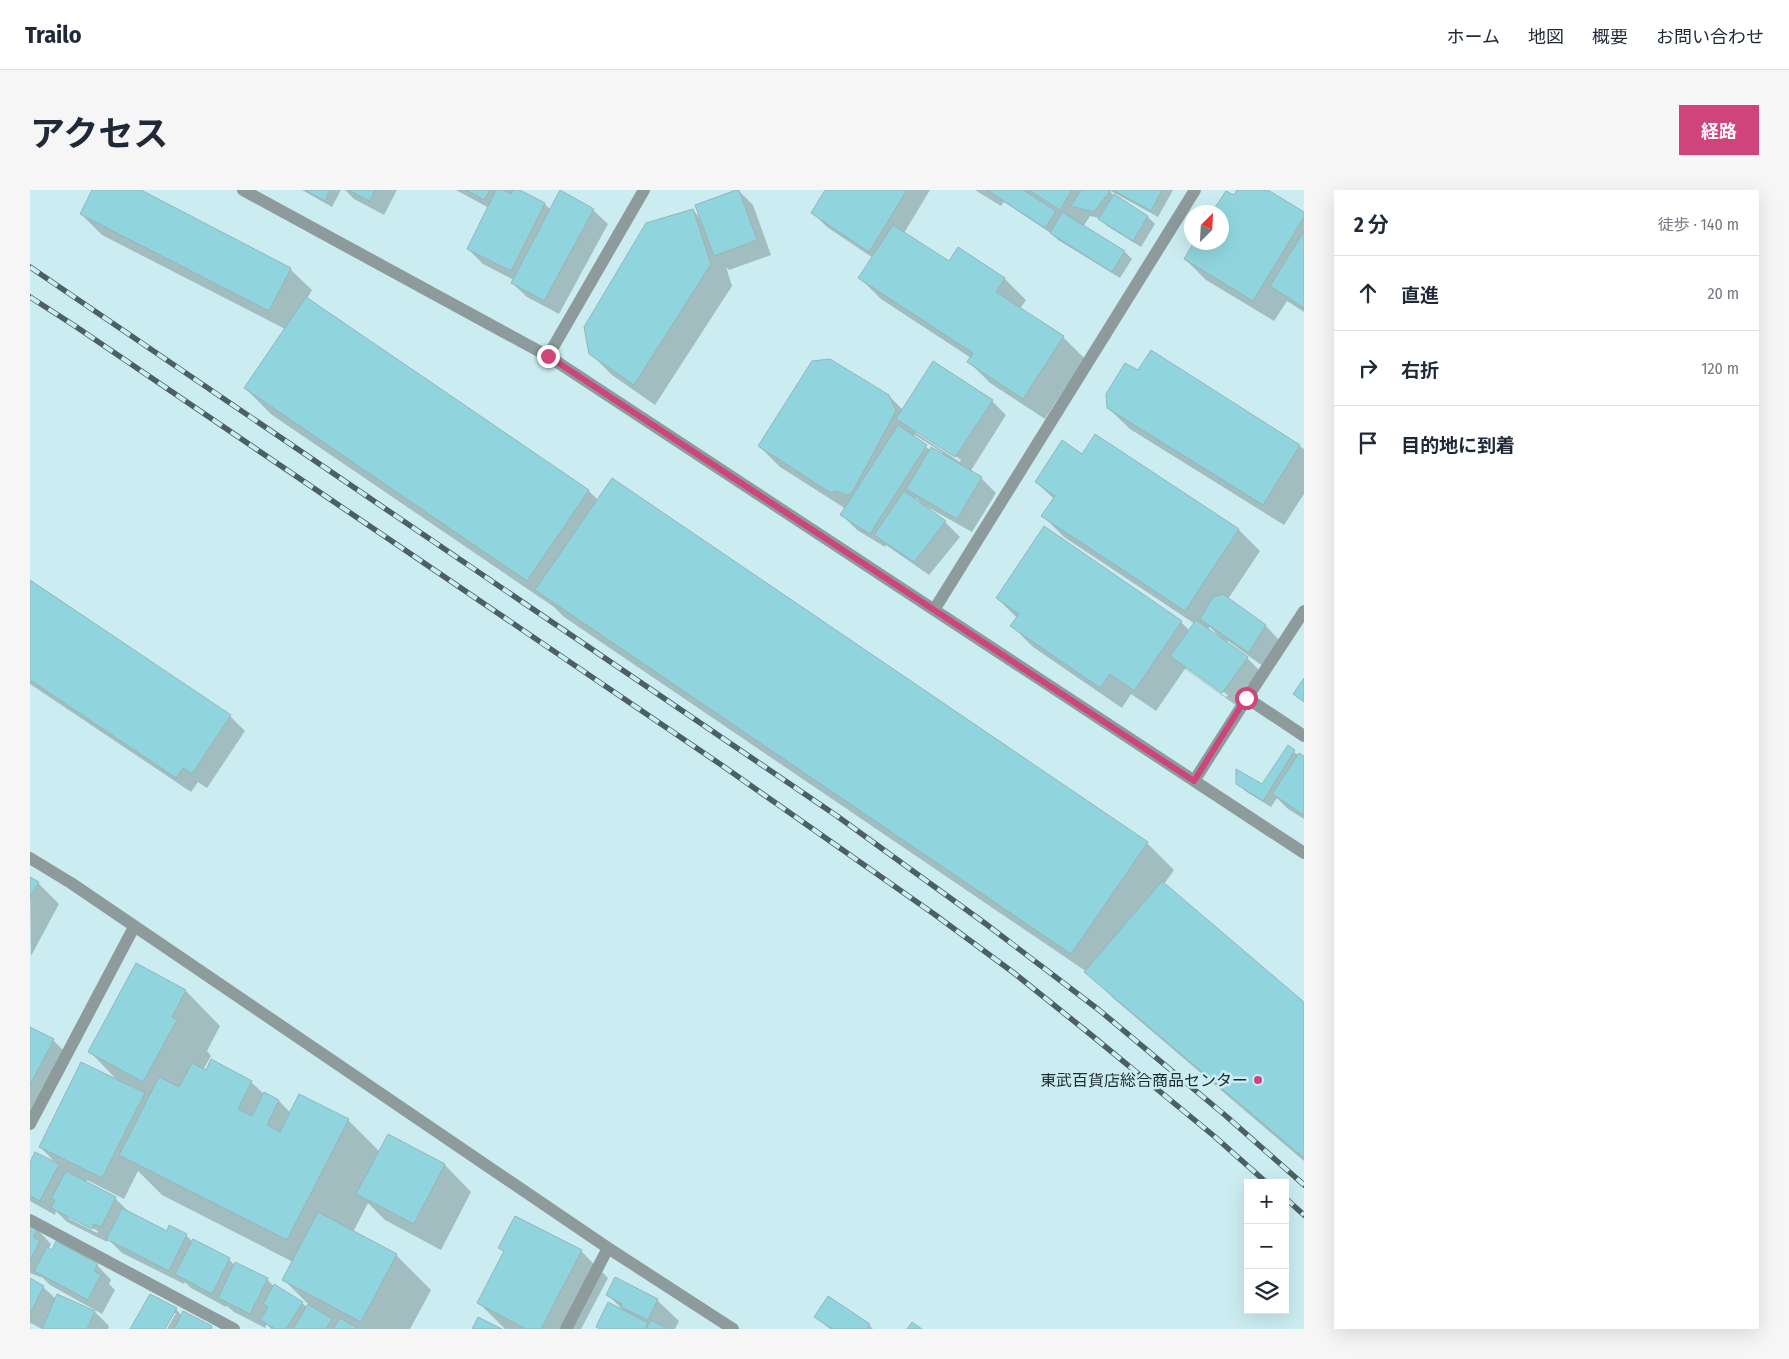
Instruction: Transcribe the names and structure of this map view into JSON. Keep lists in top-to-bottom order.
{
  "places": ["東武百貨店総合商品センター"],
  "north": "top right",
  "page": {
    "header": "Trailo",
    "nav": [
      "ホーム",
      "地図",
      "概要",
      "お問い合わせ"
    ],
    "title": "アクセス",
    "buttons": "経路",
    "heading": ["2 分", "徒歩 · 140 m"],
    "list": [
      ["直進", "20 m"],
      ["右折", "120 m"],
      "目的地に到着"
    ],
    "map_buttons": ["+", "−"]
  }
}
